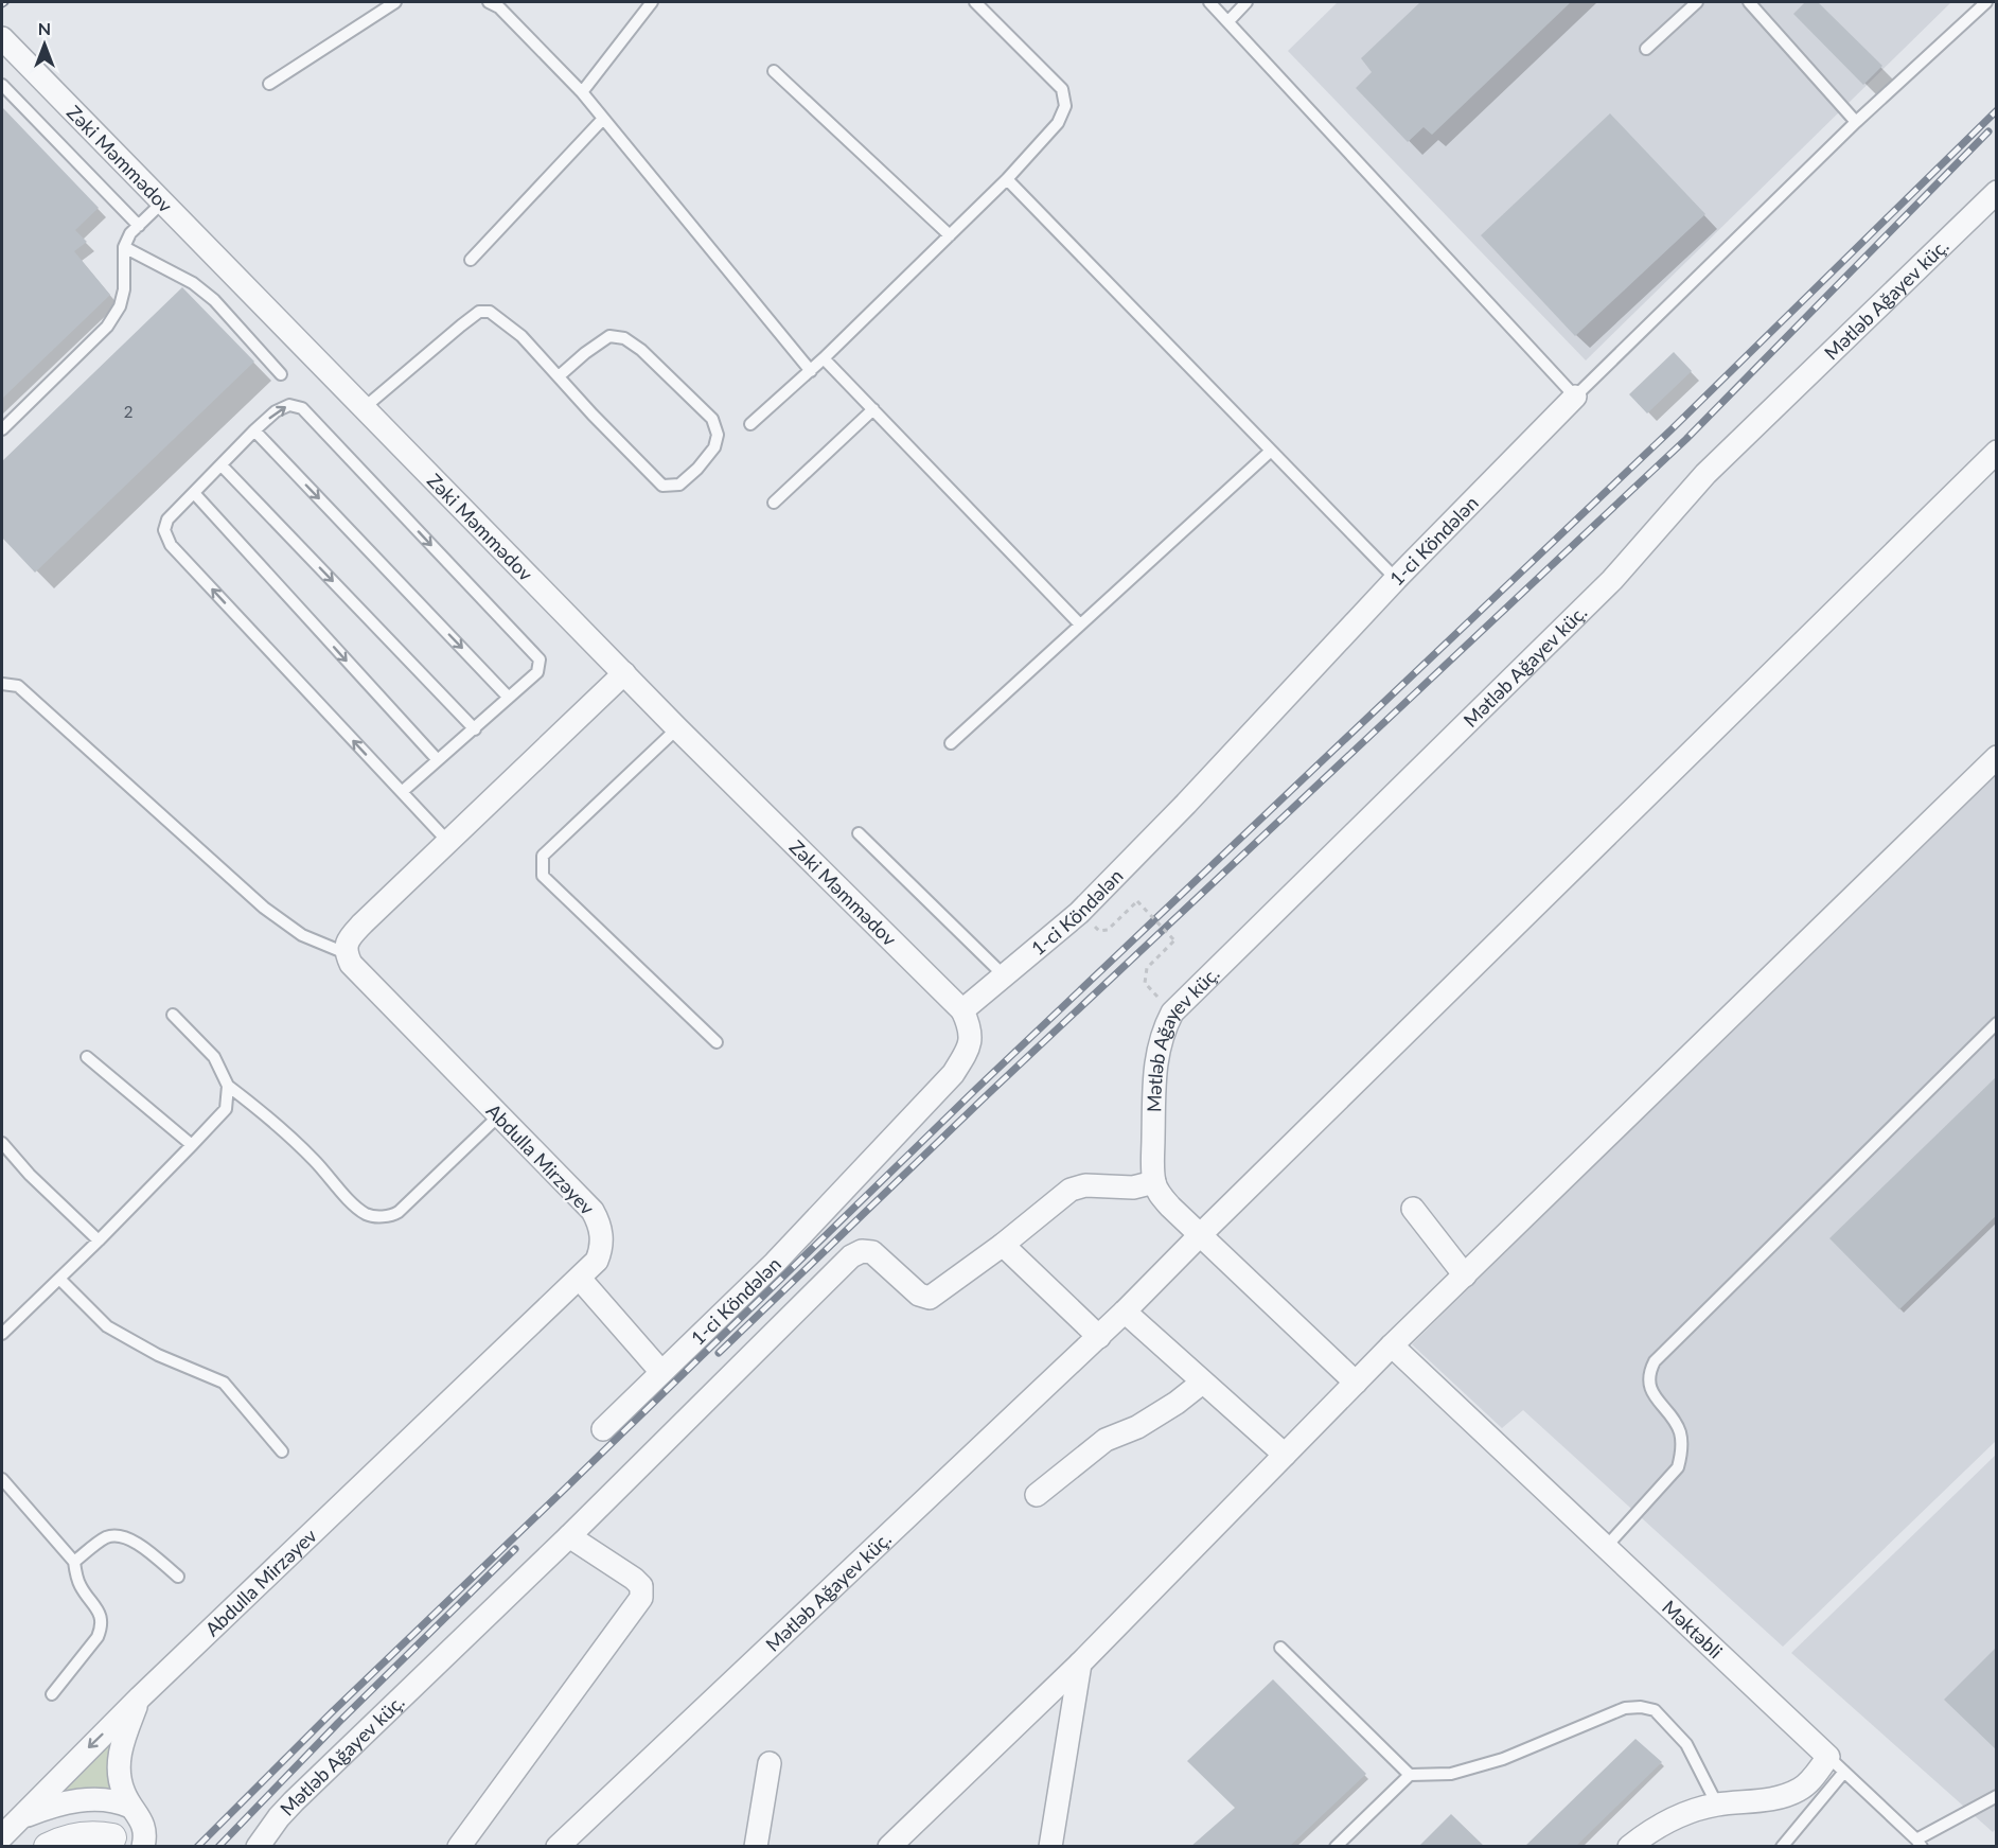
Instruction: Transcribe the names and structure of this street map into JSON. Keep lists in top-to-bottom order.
{
  "streets": {
    "street": [
      "Zəki Məmmədov",
      "Mətləb Ağayev küç.",
      "1-ci Köndələn",
      "Abdulla Mirzəyev",
      "Məktəbli"
    ]
  },
  "crossings": [
    ["Zəki Məmmədov", "1-ci Köndələn"]
  ],
  "house_numbers": ["2"],
  "north": "top"
}
